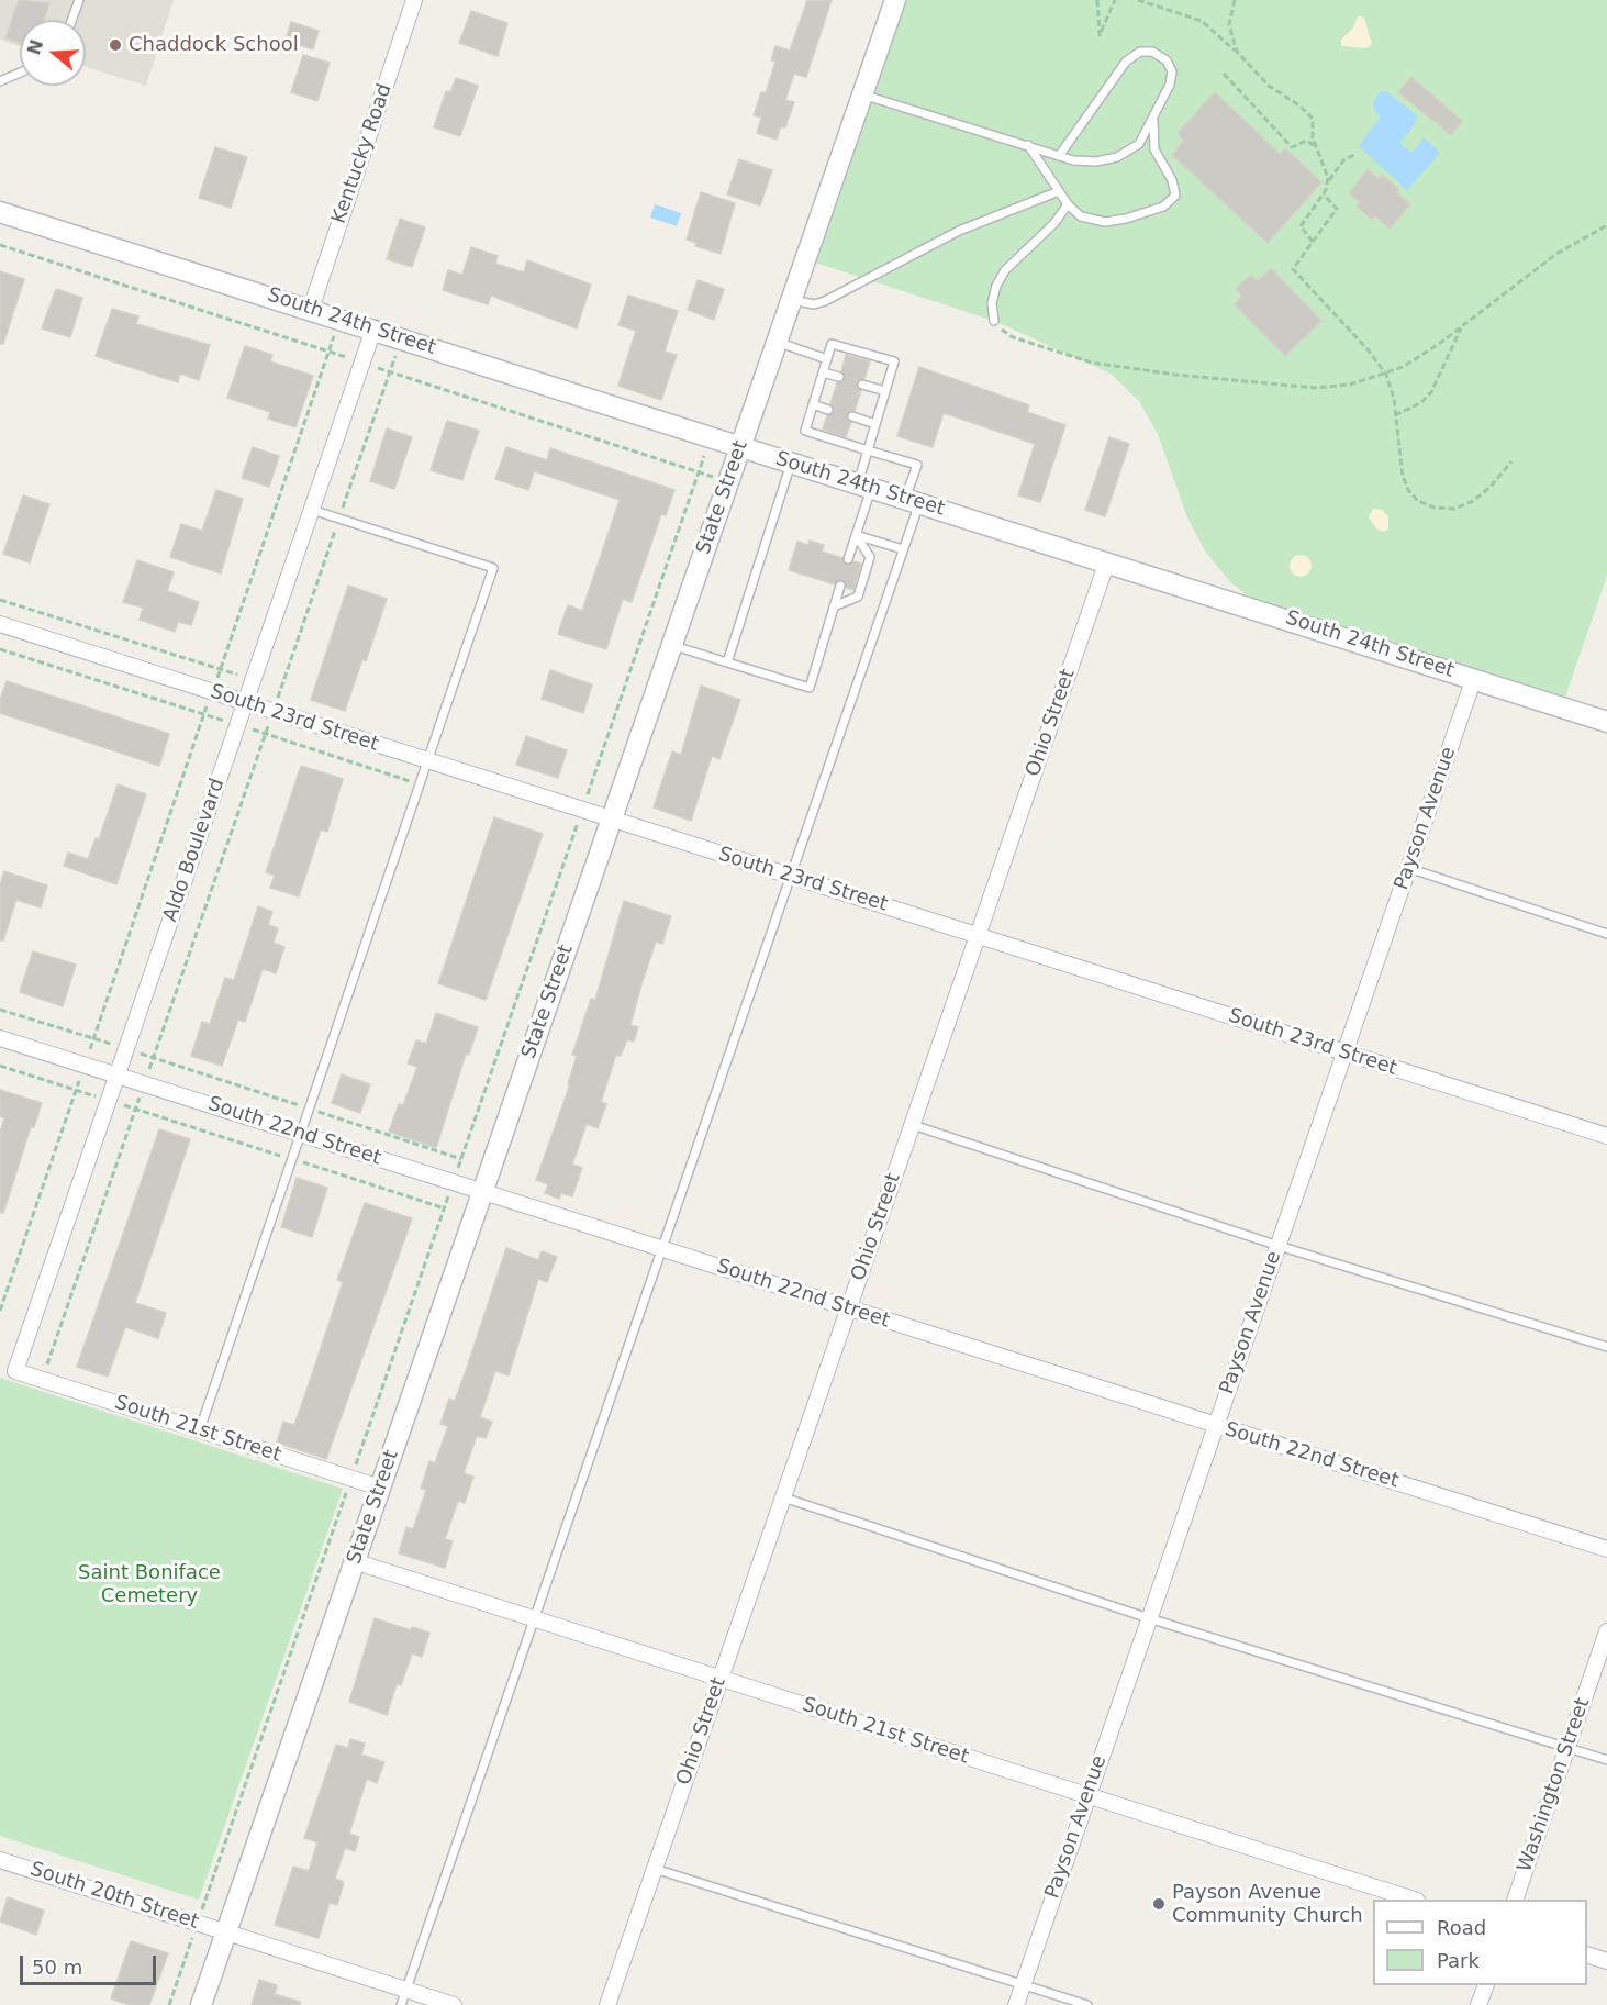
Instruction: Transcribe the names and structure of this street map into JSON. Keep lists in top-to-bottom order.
{
  "streets": {
    "street": [
      "Kentucky Road",
      "South 24th Street",
      "State Street",
      "South 23rd Street",
      "Ohio Street",
      "Payson Avenue",
      "Aldo Boulevard",
      "South 22nd Street",
      "South 21st Street",
      "Washington Street",
      "South 20th Street"
    ]
  },
  "crossings": [
    ["Kentucky Road", "South 24th Street"],
    ["South 24th Street", "State Street"],
    ["South 24th Street", "Ohio Street"],
    ["South 24th Street", "Payson Avenue"],
    ["South 24th Street", "Aldo Boulevard"],
    ["State Street", "South 23rd Street"],
    ["State Street", "South 22nd Street"],
    ["State Street", "South 21st Street"],
    ["State Street", "South 20th Street"],
    ["South 23rd Street", "Ohio Street"],
    ["South 23rd Street", "Payson Avenue"],
    ["South 23rd Street", "Aldo Boulevard"],
    ["Ohio Street", "South 22nd Street"],
    ["Ohio Street", "South 21st Street"],
    ["Payson Avenue", "South 22nd Street"],
    ["Payson Avenue", "South 21st Street"],
    ["Aldo Boulevard", "South 22nd Street"],
    ["Aldo Boulevard", "South 21st Street"]
  ],
  "parks": ["Saint Boniface Cemetery"],
  "places": ["Chaddock School", "Payson Avenue Community Church"],
  "legend": ["Road", "Park"],
  "scale_bar": "50 m",
  "north": "left"
}
